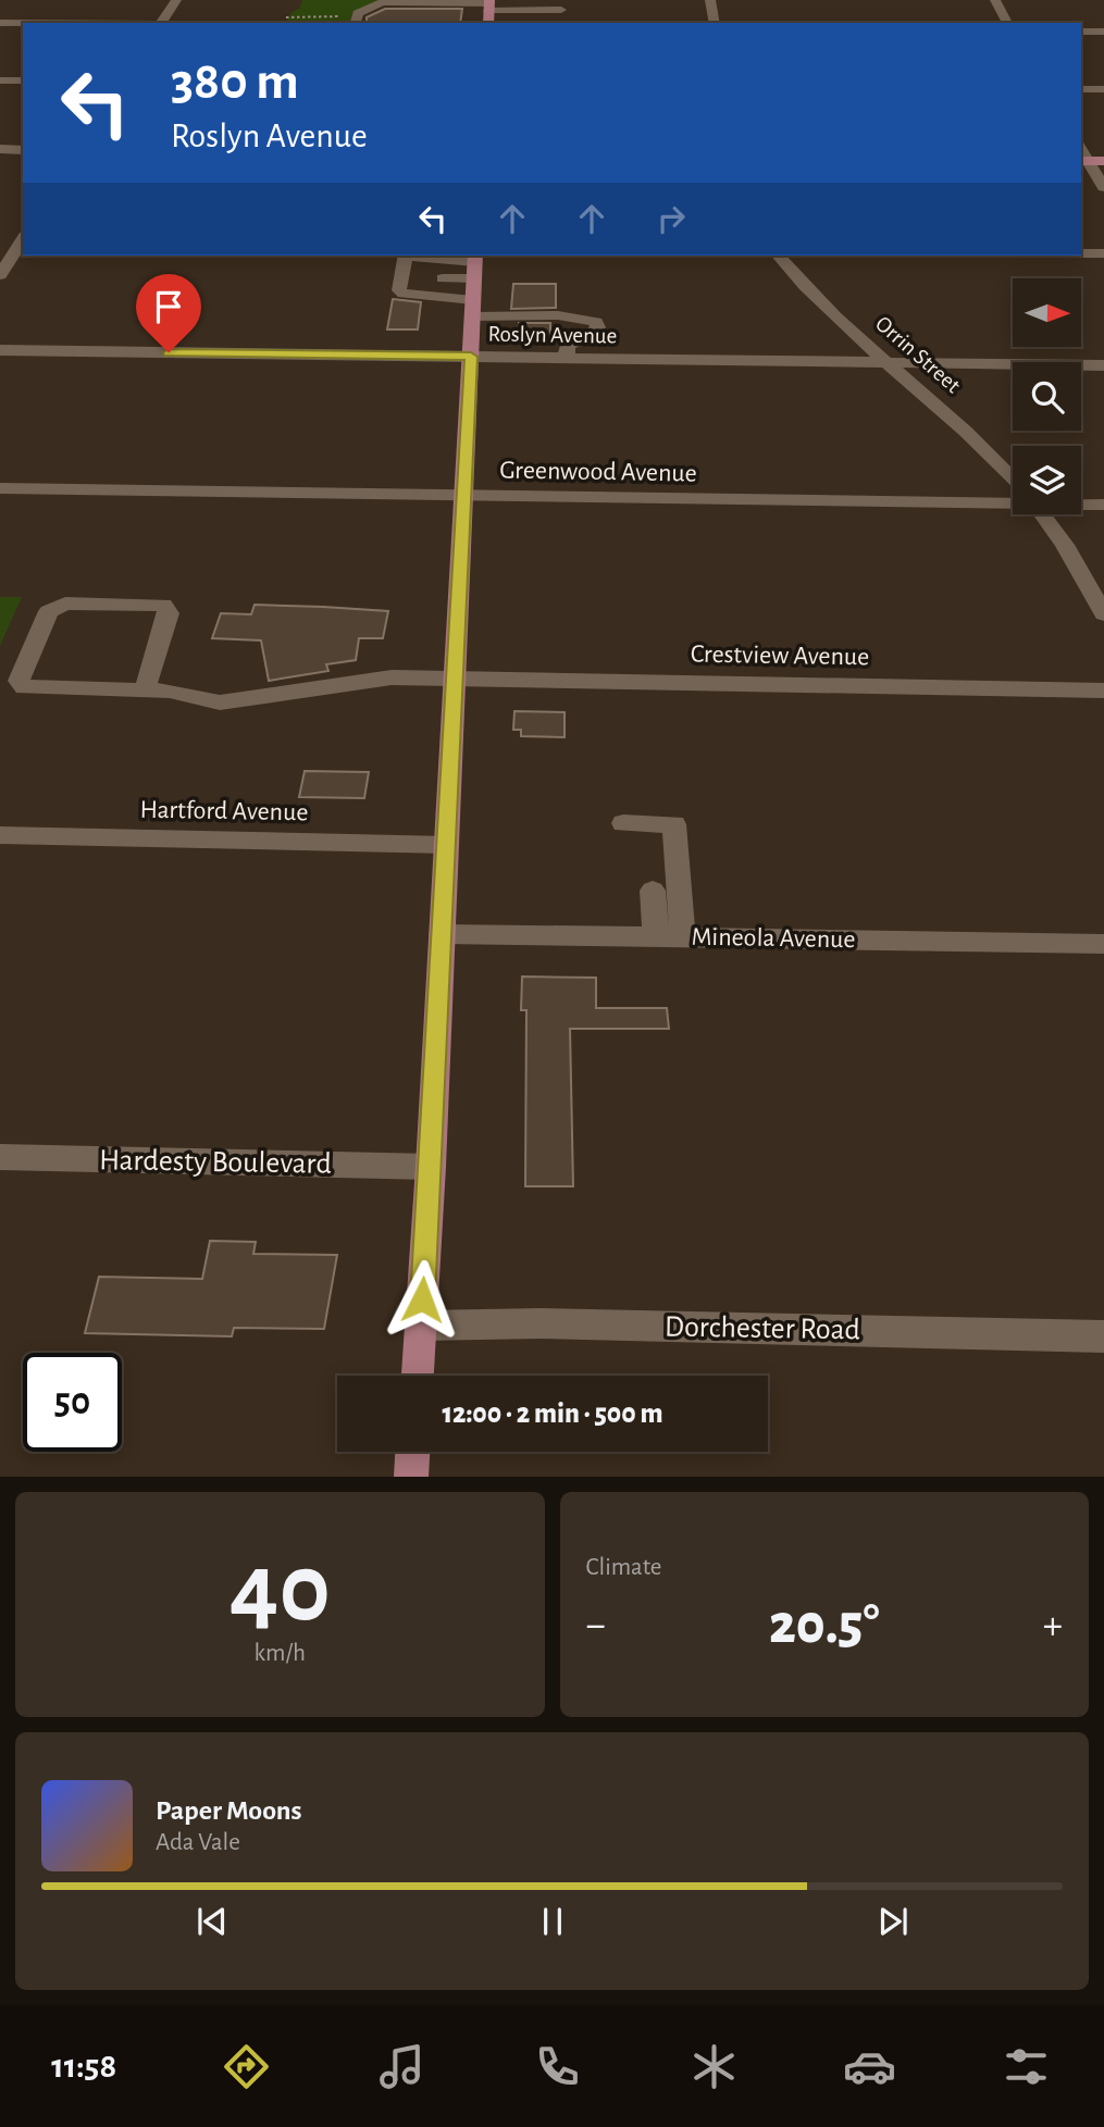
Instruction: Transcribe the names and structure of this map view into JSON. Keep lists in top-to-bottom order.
{
  "streets": {
    "street": [
      "Roslyn Avenue",
      "Orrin Street",
      "Greenwood Avenue",
      "Crestview Avenue",
      "Hartford Avenue",
      "Mineola Avenue",
      "Hardesty Boulevard",
      "Dorchester Road"
    ]
  },
  "crossings": [
    ["Roslyn Avenue", "Orrin Street"]
  ],
  "north": "right",
  "page": {
    "turn": ["380 m", "Roslyn Avenue"],
    "limit": "50",
    "trip": "12:00 · 2 min · 500 m",
    "tile": [
      ["40", "km/h"],
      "Climate"
    ],
    "heat": ["−", "20.5°", "+"],
    "song": ["Paper Moons", "Ada Vale"],
    "tabs": "11:58"
  }
}
